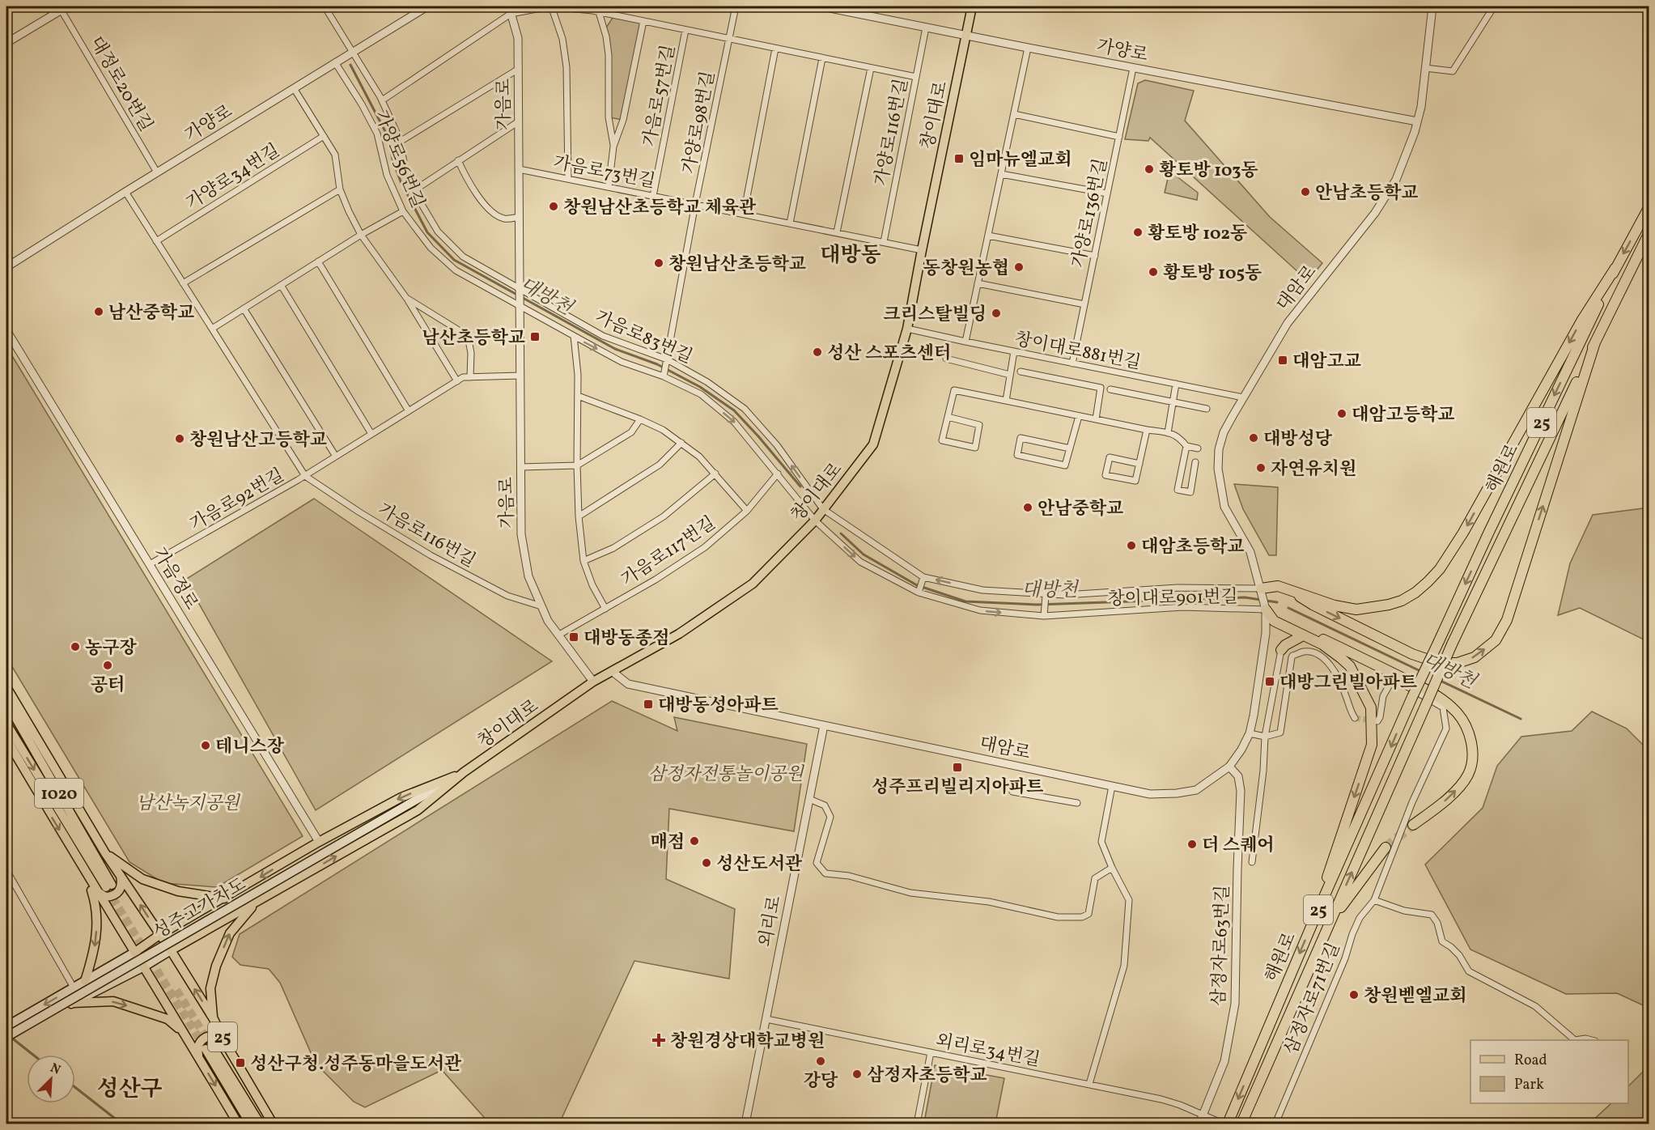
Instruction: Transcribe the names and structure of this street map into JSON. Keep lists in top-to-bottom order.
{
  "streets": {
    "highway": ["25", "해원로"],
    "main road": ["창이대로", "1020", "성주고가차도"],
    "street": [
      "가양로",
      "대정로20번길",
      "가음로57번길",
      "가음로",
      "가양로98번길",
      "가양로116번길",
      "가양로56번길",
      "가음로73번길",
      "가양로34번길",
      "가양로136번길",
      "대암로",
      "가음로83번길",
      "창이대로881번길",
      "가음로92번길",
      "가음로116번길",
      "가음로117번길",
      "가음정로",
      "창이대로901번길",
      "외리로",
      "삼정자로63번길",
      "삼정자로71번길",
      "외리로34번길"
    ]
  },
  "crossings": [
    ["가양로", "대정로20번길"],
    ["가양로", "창이대로"],
    ["가양로", "가양로116번길"],
    ["가양로", "가양로56번길"],
    ["가양로", "가양로136번길"],
    ["가양로", "대암로"],
    ["가양로", "가음로83번길"],
    ["가음로57번길", "가음로"],
    ["가음로57번길", "가양로98번길"],
    ["가음로57번길", "가양로116번길"],
    ["가음로57번길", "가음로73번길"],
    ["가음로", "창이대로"],
    ["가음로", "가양로56번길"],
    ["가음로", "가음로73번길"],
    ["가음로", "가음로83번길"],
    ["가음로", "가음로92번길"],
    ["가음로", "가음로116번길"],
    ["가음로", "가음로117번길"],
    ["창이대로", "가음로73번길"],
    ["창이대로", "대암로"],
    ["창이대로", "가음로83번길"],
    ["창이대로", "창이대로881번길"],
    ["창이대로", "창이대로901번길"],
    ["창이대로", "성주고가차도"],
    ["가양로98번길", "가양로56번길"],
    ["가양로98번길", "가음로73번길"],
    ["가양로98번길", "가음로83번길"],
    ["가양로98번길", "창이대로901번길"],
    ["가양로116번길", "가음로73번길"],
    ["가양로56번길", "창이대로901번길"],
    ["가양로136번길", "창이대로881번길"],
    ["대암로", "창이대로881번길"],
    ["대암로", "창이대로901번길"],
    ["대암로", "외리로"],
    ["대암로", "삼정자로63번길"],
    ["해원로", "외리로34번길"],
    ["가음로92번길", "가음로116번길"],
    ["가음로92번길", "가음정로"],
    ["가음로117번길", "창이대로901번길"],
    ["외리로", "외리로34번길"],
    ["삼정자로63번길", "외리로34번길"]
  ],
  "districts": ["대방동", "성산구"],
  "water": ["대방천"],
  "parks": ["삼정자전통놀이공원", "남산녹지공원"],
  "places": {
    "transit": [
      "임마뉴엘교회",
      "남산초등학교",
      "대암고교",
      "대방동종점",
      "대방그린빌아파트",
      "대방동성아파트",
      "성주프리빌리지아파트",
      "성산구청.성주동마을도서관"
    ],
    "other": [
      "황토방 103동",
      "안남초등학교",
      "창원남산초등학교 체육관",
      "황토방 102동",
      "창원남산초등학교",
      "동창원농협",
      "황토방 105동",
      "남산중학교",
      "크리스탈빌딩",
      "성산 스포츠센터",
      "대암고등학교",
      "대방성당",
      "창원남산고등학교",
      "자연유치원",
      "안남중학교",
      "대암초등학교",
      "농구장",
      "공터",
      "테니스장",
      "매점",
      "더 스퀘어",
      "성산도서관",
      "창원벧엘교회",
      "강당",
      "삼정자초등학교"
    ],
    "health": ["창원경상대학교병원"]
  },
  "legend": ["Road", "Park"],
  "north": "top right"
}
